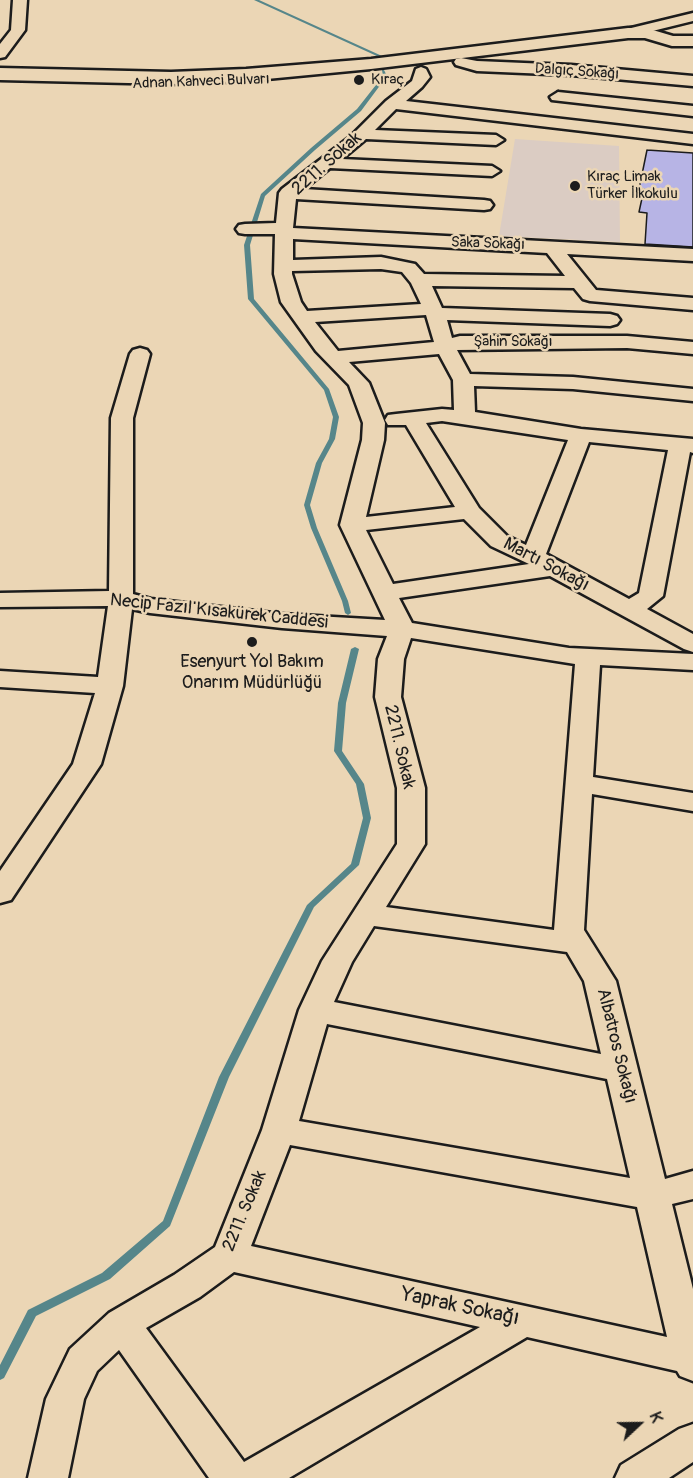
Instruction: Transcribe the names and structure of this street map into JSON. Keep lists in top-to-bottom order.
{
  "streets": {
    "main road": ["Adnan Kahveci Bulvarı"],
    "street": [
      "Dalgıç Sokağı",
      "2211. Sokak",
      "Saka Sokağı",
      "Şahin Sokağı",
      "Martı Sokağı",
      "Necip Fazıl Kısakürek Caddesi",
      "Albatros Sokağı",
      "Yaprak Sokağı"
    ]
  },
  "crossings": [
    ["Dalgıç Sokağı", "Adnan Kahveci Bulvarı"],
    ["Adnan Kahveci Bulvarı", "2211. Sokak"],
    ["2211. Sokak", "Saka Sokağı"],
    ["2211. Sokak", "Şahin Sokağı"],
    ["2211. Sokak", "Necip Fazıl Kısakürek Caddesi"],
    ["2211. Sokak", "Yaprak Sokağı"],
    ["Necip Fazıl Kısakürek Caddesi", "Albatros Sokağı"],
    ["Albatros Sokağı", "Yaprak Sokağı"]
  ],
  "places": ["Kıraç", "Kıraç Limak Türker İlkokulu", "Esenyurt Yol Bakım Onarım Müdürlüğü"],
  "north": "right"
}
